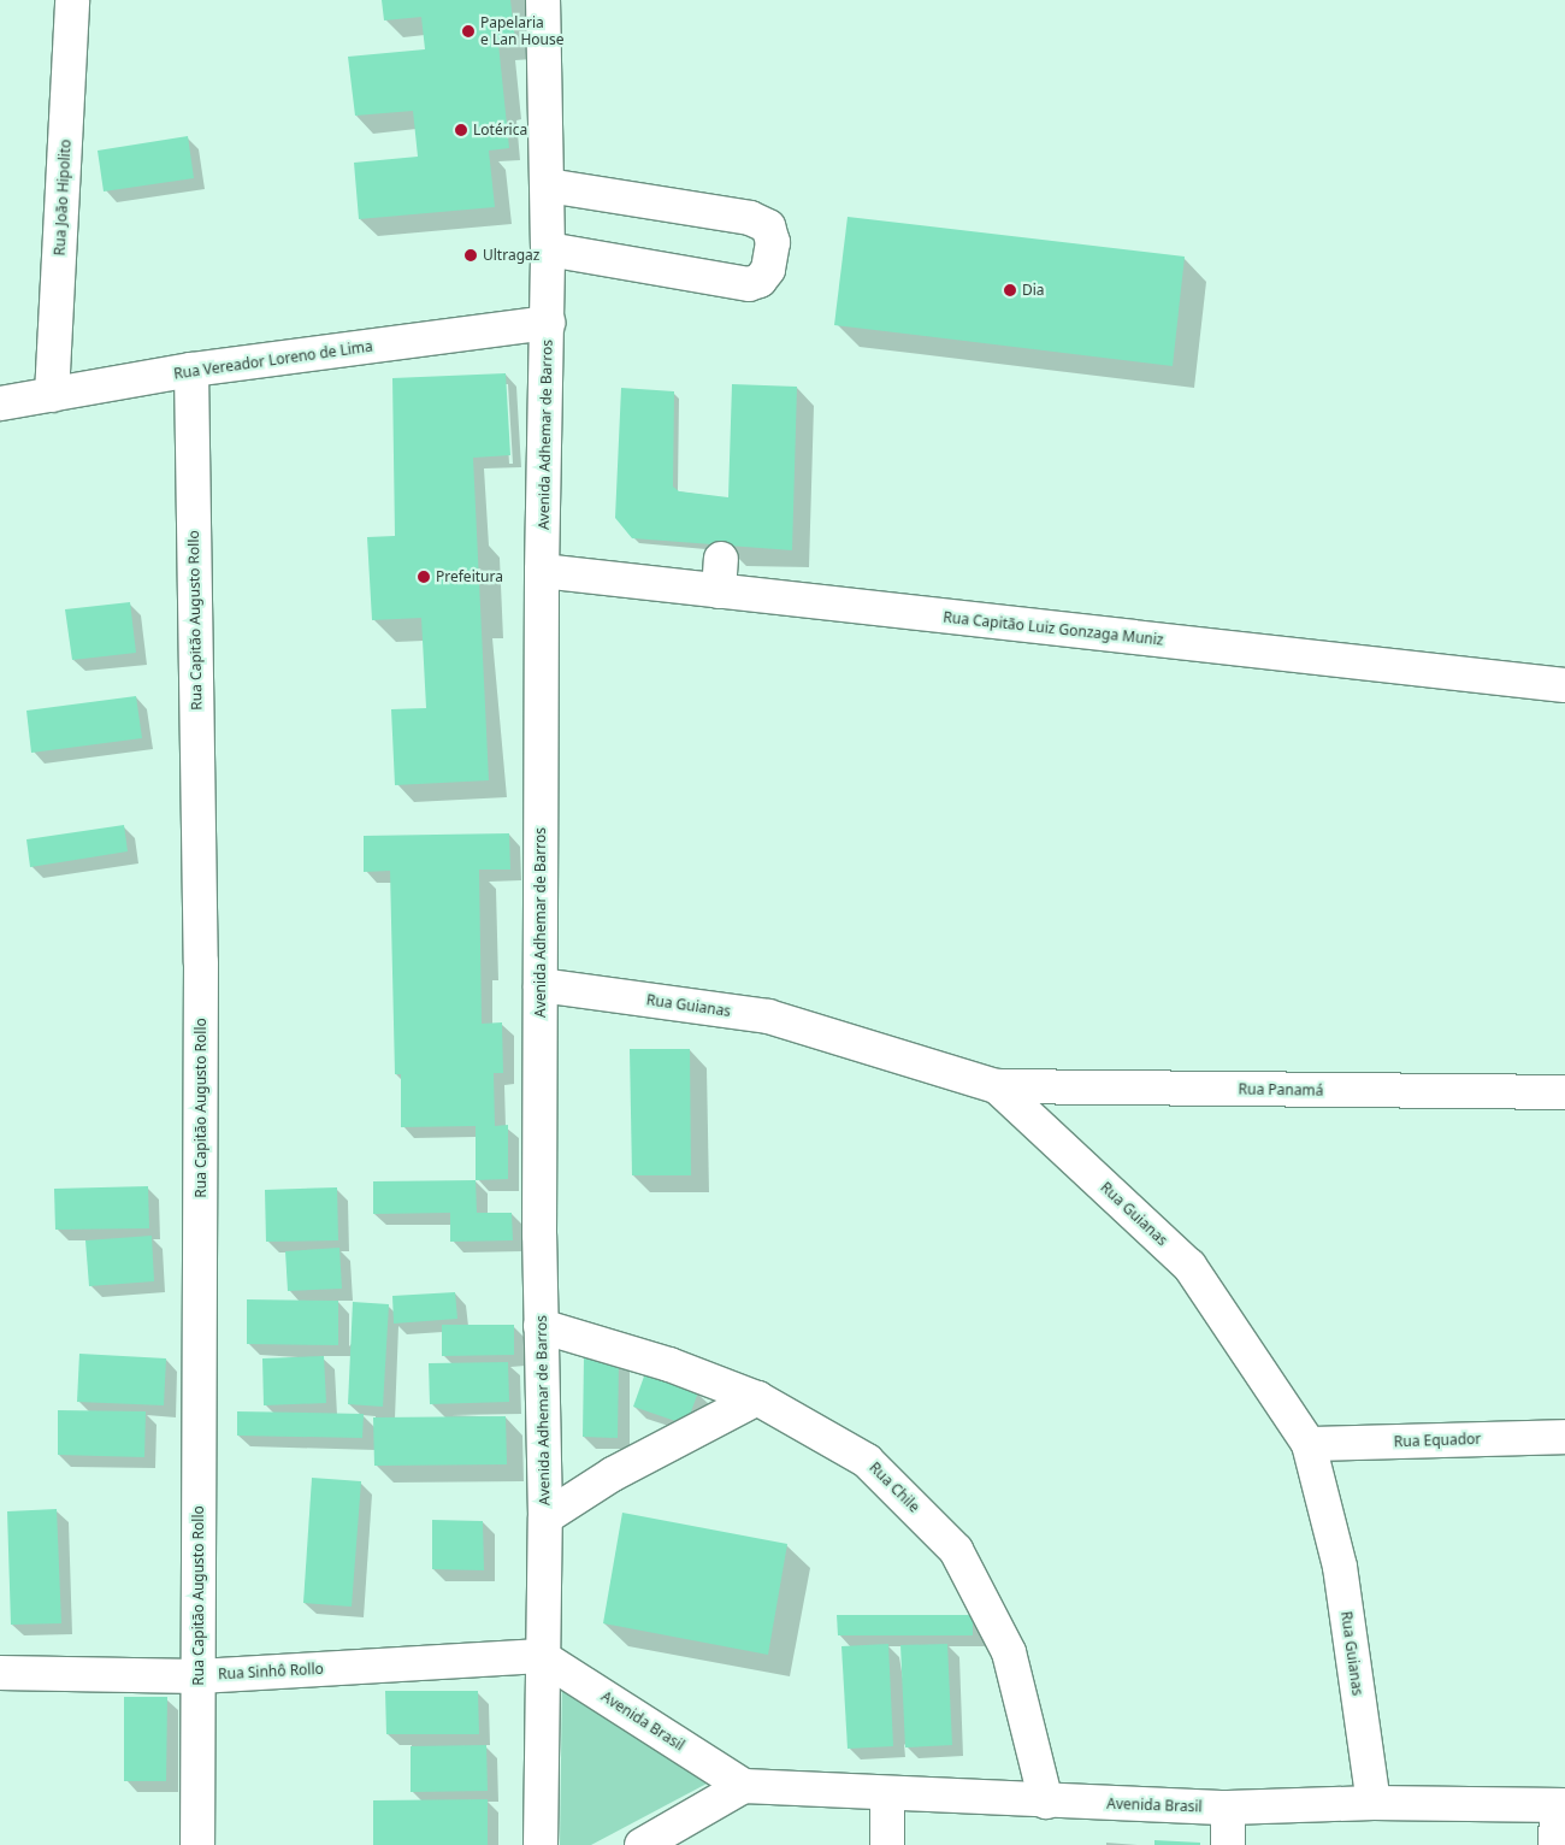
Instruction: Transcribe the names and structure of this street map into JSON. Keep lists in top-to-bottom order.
{
  "streets": {
    "street": [
      "Rua João Hipolito",
      "Rua Vereador Loreno de Lima",
      "Avenida Adhemar de Barros",
      "Rua Capitão Augusto Rollo",
      "Rua Capitão Luiz Gonzaga Muniz",
      "Rua Guianas",
      "Rua Panamá",
      "Rua Equador",
      "Rua Chile",
      "Rua Sinhô Rollo",
      "Avenida Brasil"
    ]
  },
  "crossings": [
    ["Rua João Hipolito", "Rua Vereador Loreno de Lima"],
    ["Rua Vereador Loreno de Lima", "Avenida Adhemar de Barros"],
    ["Rua Vereador Loreno de Lima", "Rua Capitão Augusto Rollo"],
    ["Avenida Adhemar de Barros", "Rua Capitão Luiz Gonzaga Muniz"],
    ["Avenida Adhemar de Barros", "Rua Guianas"],
    ["Avenida Adhemar de Barros", "Rua Chile"],
    ["Avenida Adhemar de Barros", "Rua Sinhô Rollo"],
    ["Avenida Adhemar de Barros", "Avenida Brasil"],
    ["Rua Capitão Augusto Rollo", "Rua Sinhô Rollo"],
    ["Rua Guianas", "Rua Panamá"],
    ["Rua Guianas", "Rua Equador"],
    ["Rua Guianas", "Avenida Brasil"],
    ["Rua Chile", "Avenida Brasil"],
    ["Rua Sinhô Rollo", "Avenida Brasil"]
  ],
  "places": [
    "Papelaria e Lan House",
    "Lotérica",
    "Ultragaz",
    "Dia",
    "Prefeitura"
  ]
}
